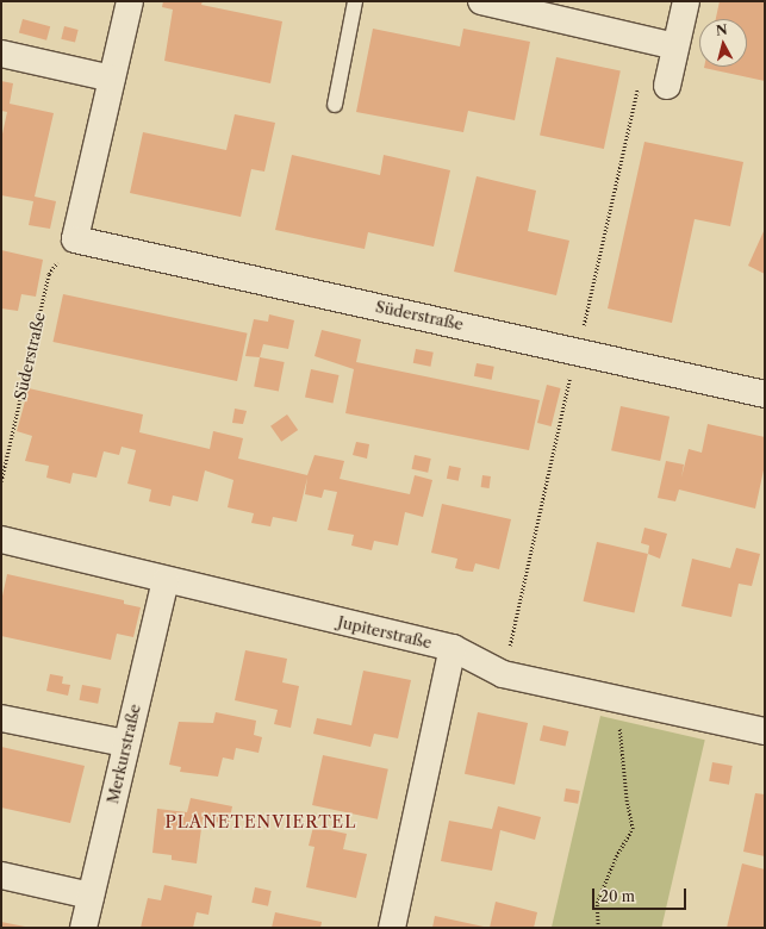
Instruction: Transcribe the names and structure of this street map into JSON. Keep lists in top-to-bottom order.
{
  "streets": {
    "street": ["Süderstraße", "Jupiterstraße", "Merkurstraße"]
  },
  "crossings": [
    ["Jupiterstraße", "Merkurstraße"]
  ],
  "districts": ["PLANETENVIERTEL"],
  "scale_bar": "20 m",
  "north": "top"
}
